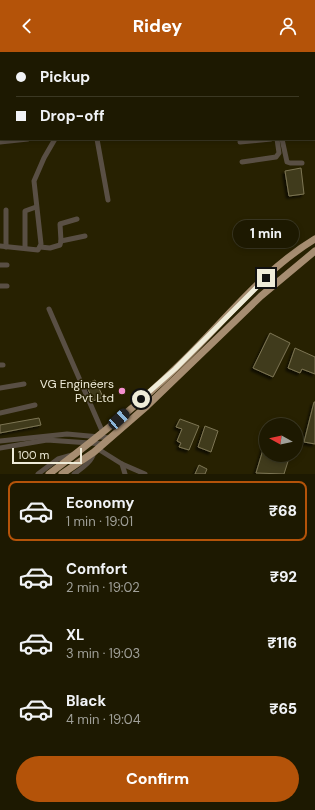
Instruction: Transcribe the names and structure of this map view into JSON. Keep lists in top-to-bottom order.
{
  "places": ["VG Engineers Pvt Ltd"],
  "scale_bar": "100 m",
  "north": "left",
  "page": {
    "header": "Ridey",
    "banner": ["Pickup", "Drop-off"],
    "bubble": "1 min",
    "scale": "100 m",
    "list": [
      {
        "name": "Economy",
        "note": "1 min · 19:01",
        "value": "₹68"
      },
      {
        "name": "Comfort",
        "note": "2 min · 19:02",
        "value": "₹92"
      },
      {
        "name": "XL",
        "note": "3 min · 19:03",
        "value": "₹116"
      },
      {
        "name": "Black",
        "note": "4 min · 19:04",
        "value": "₹65"
      }
    ],
    "buttons": "Confirm"
  }
}
